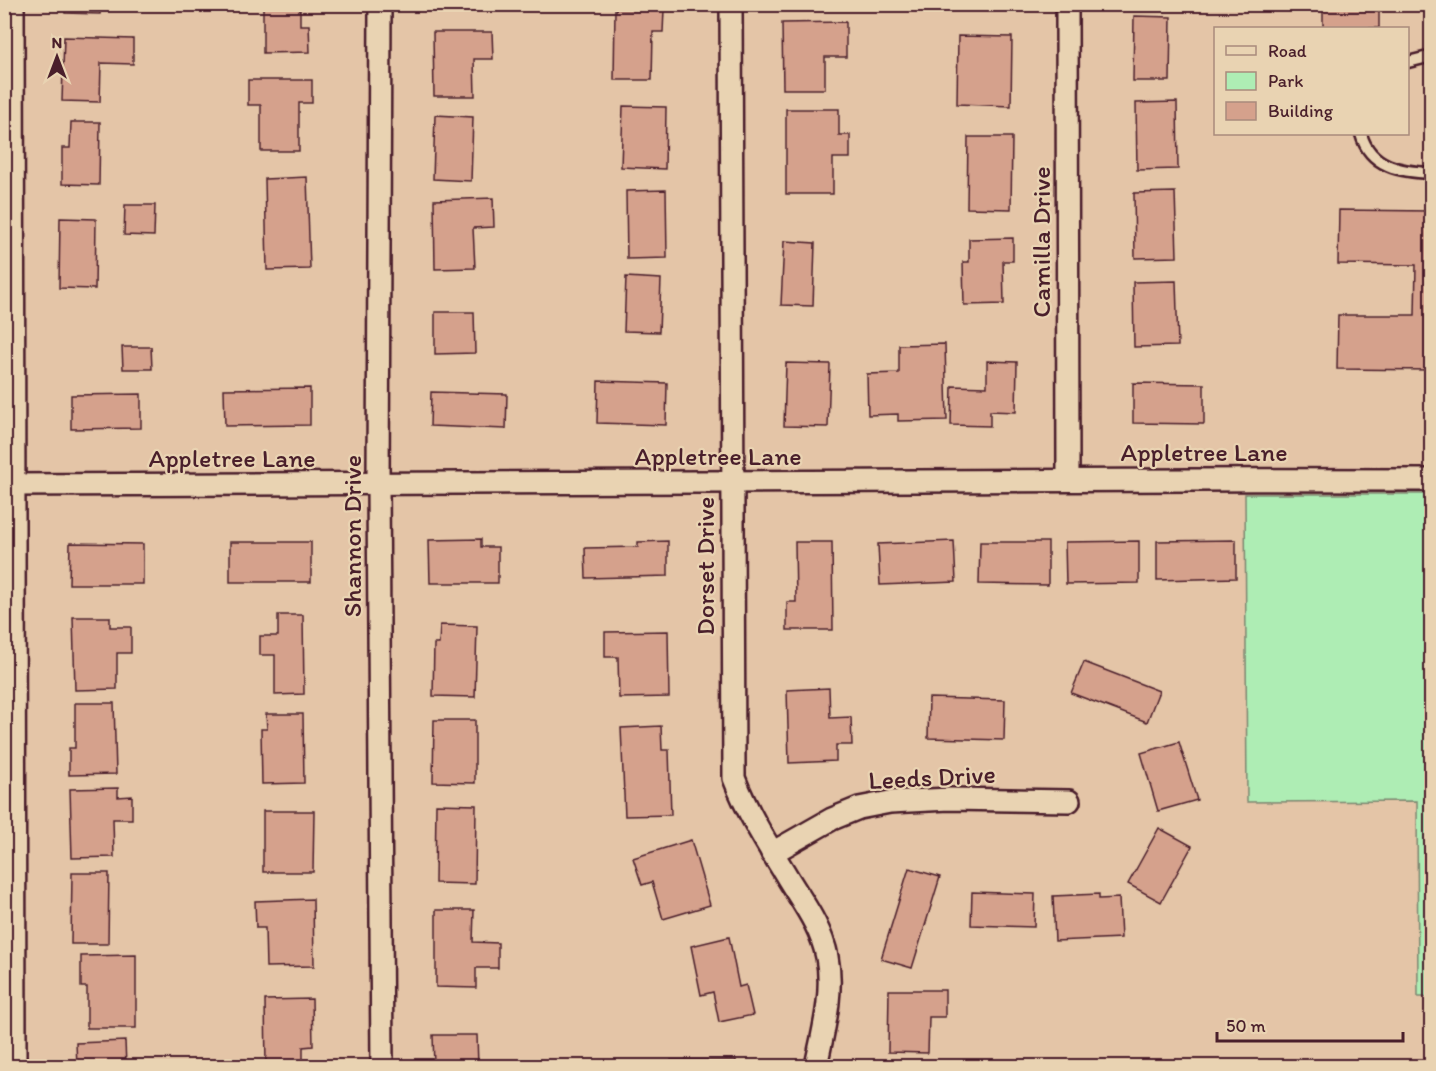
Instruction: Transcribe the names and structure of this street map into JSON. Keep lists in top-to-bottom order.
{
  "streets": {
    "street": [
      "Camilla Drive",
      "Appletree Lane",
      "Shannon Drive",
      "Dorset Drive",
      "Leeds Drive"
    ]
  },
  "crossings": [
    ["Camilla Drive", "Appletree Lane"],
    ["Appletree Lane", "Shannon Drive"],
    ["Appletree Lane", "Dorset Drive"],
    ["Dorset Drive", "Leeds Drive"]
  ],
  "legend": ["Road", "Park", "Building"],
  "scale_bar": "50 m",
  "north": "top"
}
